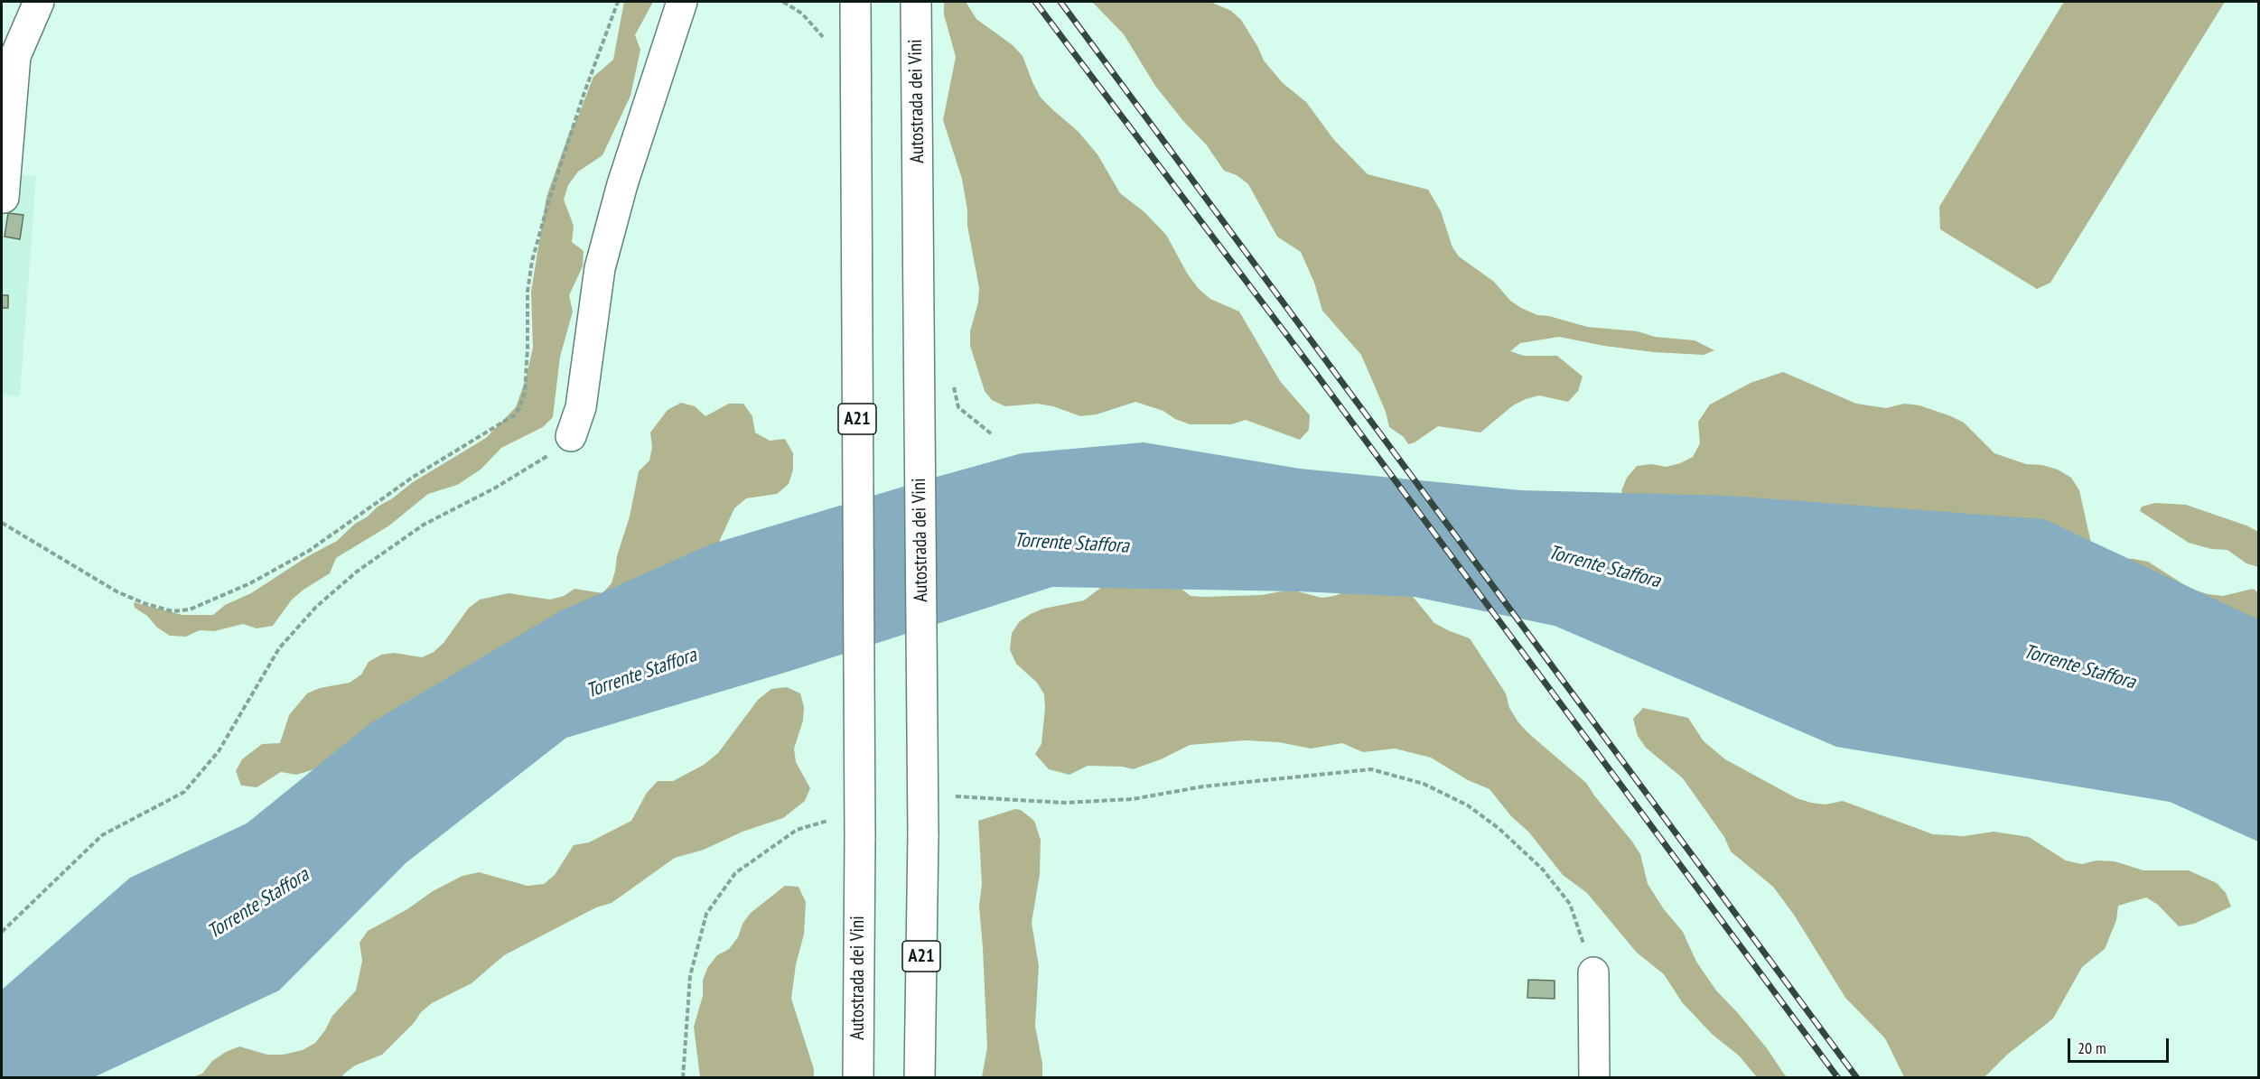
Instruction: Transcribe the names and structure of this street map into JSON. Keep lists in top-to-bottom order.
{
  "streets": {
    "main road": ["Autostrada dei Vini", "A21"]
  },
  "water": ["Torrente Staffora"],
  "scale_bar": "20 m"
}
